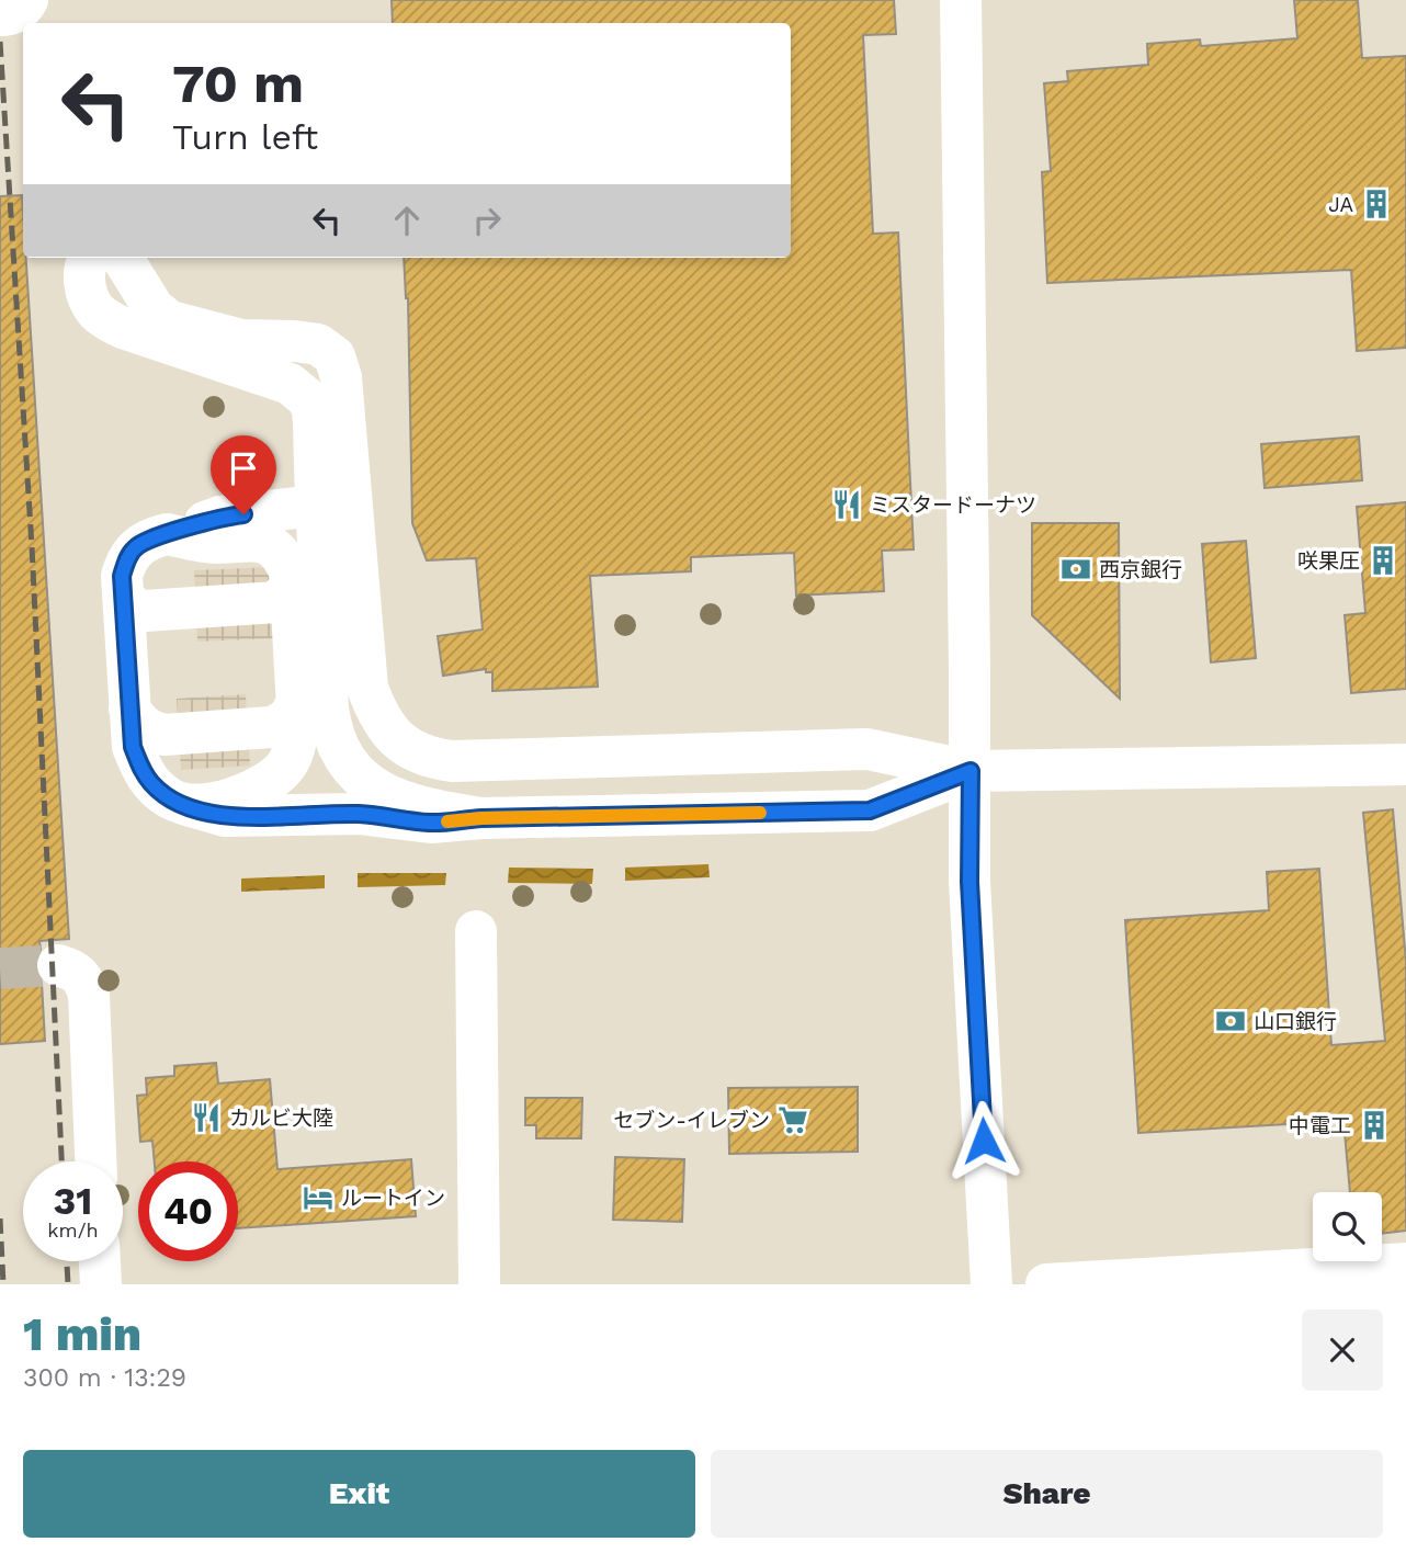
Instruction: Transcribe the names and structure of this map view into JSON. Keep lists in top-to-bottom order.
{
  "places": {
    "building": ["JA", "咲果圧", "中電工"],
    "restaurant": ["ミスタードーナツ", "カルビ大陸"],
    "bank": ["西京銀行", "山口銀行"],
    "supermarket": ["セブン-イレブン"],
    "hotel": ["ルートイン"]
  },
  "page": {
    "turn": ["70 m", "Turn left"],
    "speed": "31 km/h",
    "limit": "40",
    "heading": ["1 min", "300 m · 13:29"],
    "buttons": ["Exit", "Share"]
  }
}
